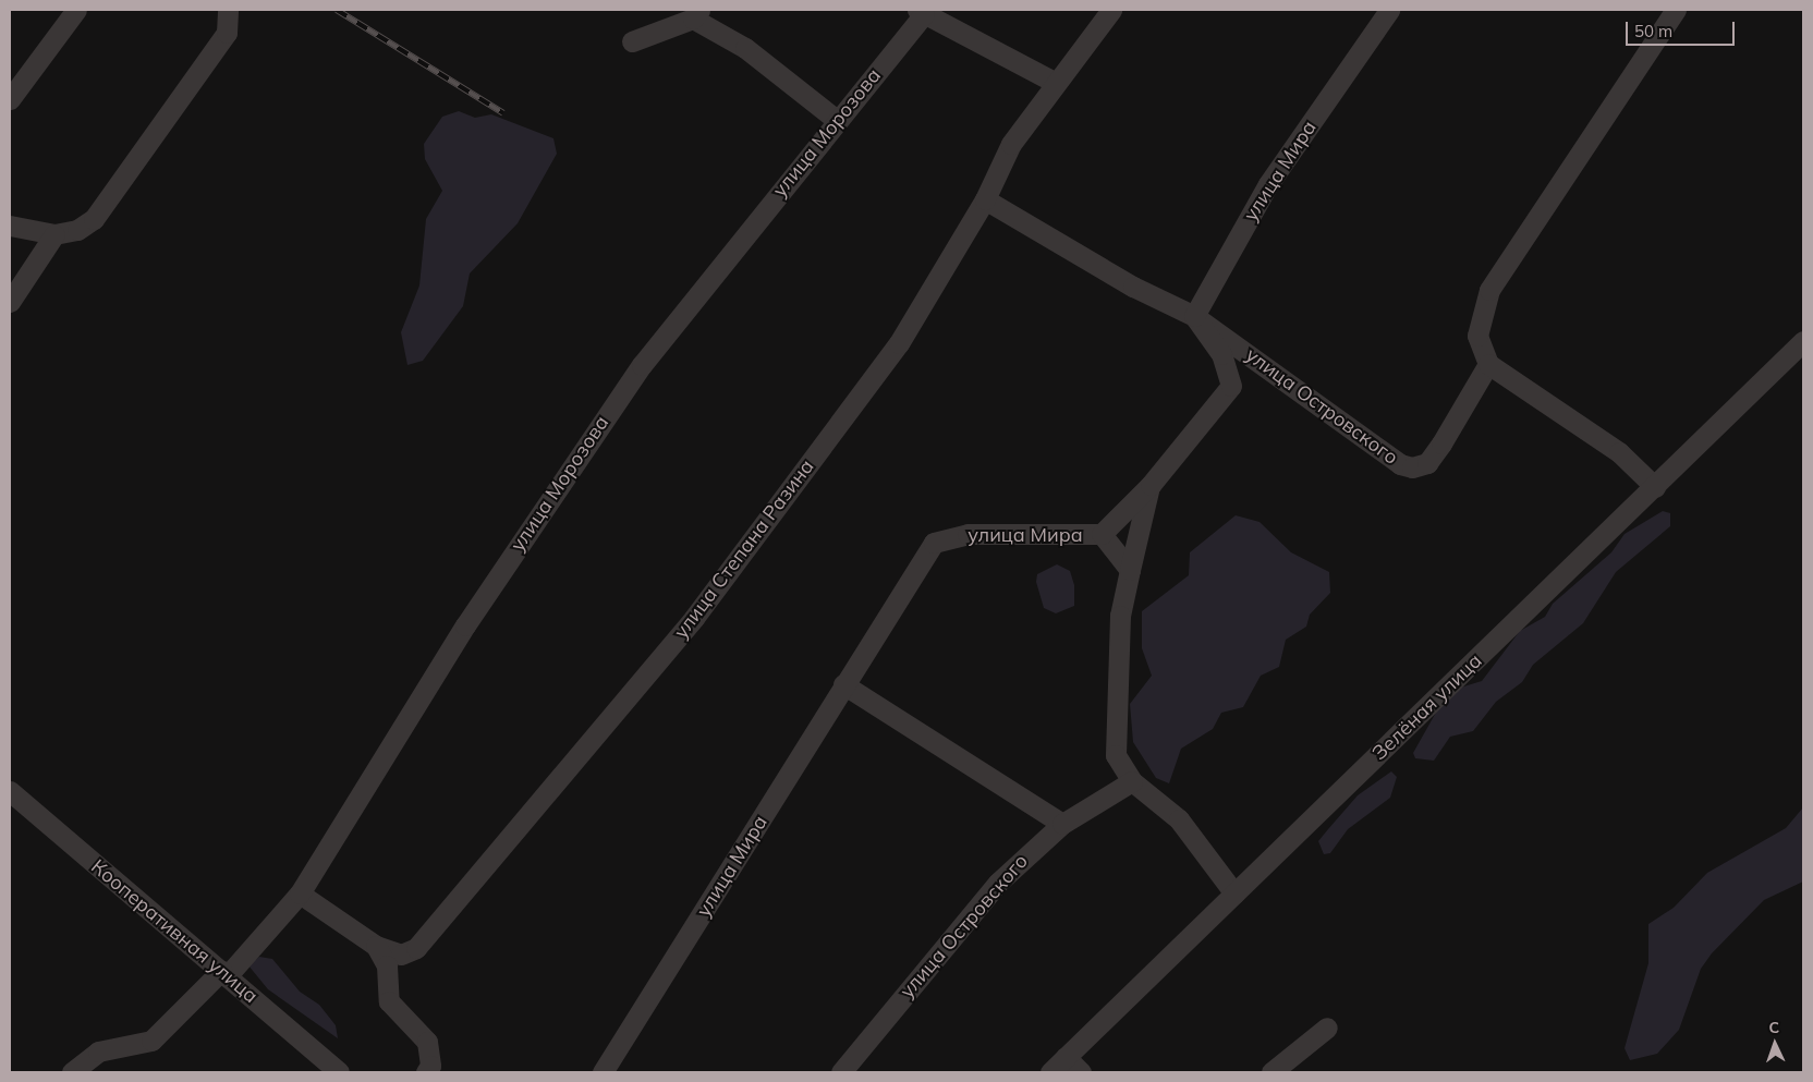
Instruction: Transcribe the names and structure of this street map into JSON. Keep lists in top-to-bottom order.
{
  "streets": {
    "street": [
      "улица Морозова",
      "улица Мира",
      "улица Островского",
      "улица Степана Разина",
      "Зелёная улица",
      "Кооперативная улица"
    ]
  },
  "crossings": [
    ["улица Морозова", "улица Степана Разина"],
    ["улица Морозова", "Кооперативная улица"],
    ["улица Мира", "улица Островского"],
    ["улица Островского", "улица Степана Разина"]
  ],
  "scale_bar": "50 m",
  "north": "top"
}
